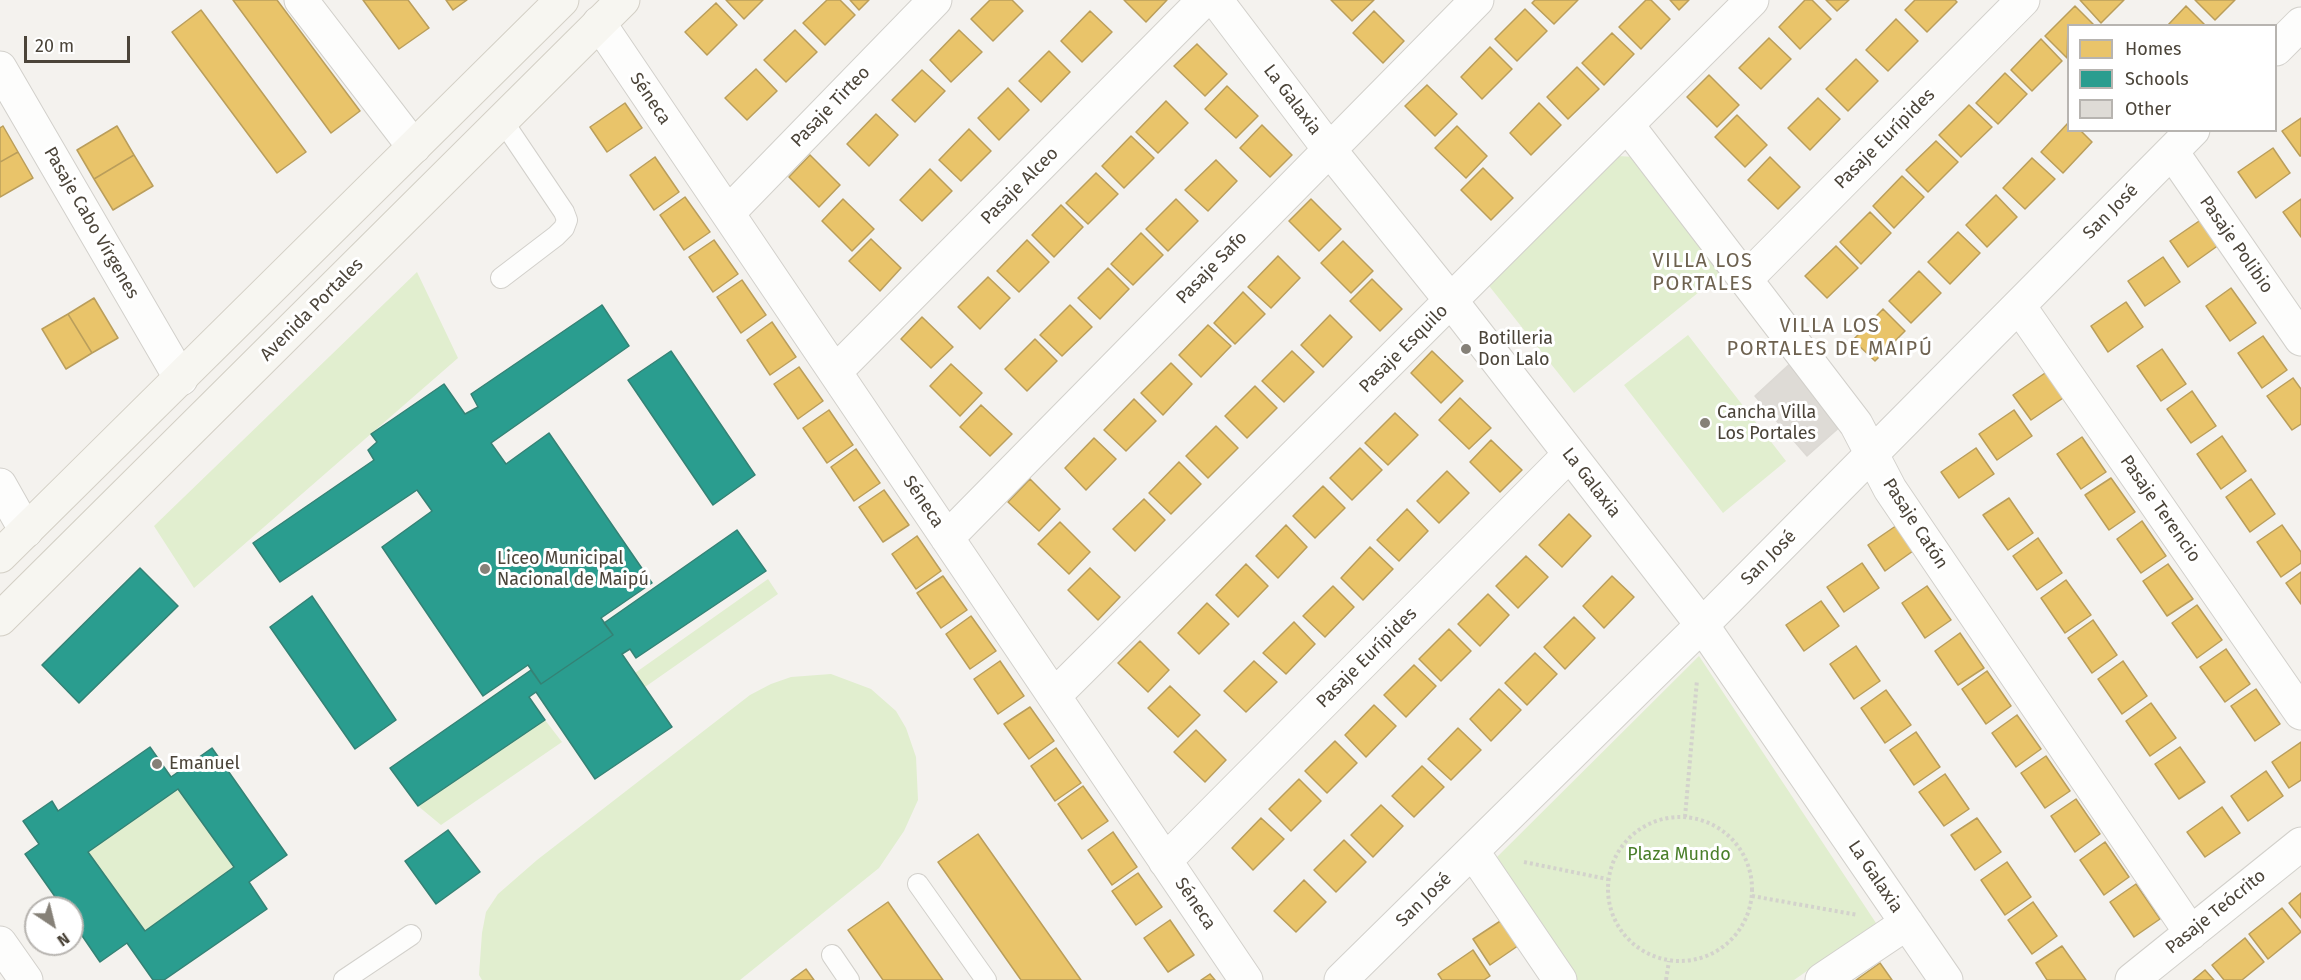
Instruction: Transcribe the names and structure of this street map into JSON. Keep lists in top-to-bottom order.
{
  "streets": {
    "main road": ["Avenida Portales"],
    "street": [
      "Séneca",
      "La Galaxia",
      "Pasaje Tirteo",
      "Pasaje Eurípides",
      "Pasaje Alceo",
      "San José",
      "Pasaje Cabo Vírgenes",
      "Pasaje Polibio",
      "Pasaje Safo",
      "Pasaje Esquilo",
      "Pasaje Terencio",
      "Pasaje Catón",
      "Pasaje Teócrito"
    ]
  },
  "crossings": [
    ["Séneca", "Pasaje Tirteo"],
    ["Séneca", "Pasaje Eurípides"],
    ["Séneca", "Pasaje Alceo"],
    ["Séneca", "Pasaje Safo"],
    ["Séneca", "Avenida Portales"],
    ["Séneca", "Pasaje Esquilo"],
    ["La Galaxia", "Pasaje Eurípides"],
    ["La Galaxia", "San José"],
    ["La Galaxia", "Pasaje Safo"],
    ["La Galaxia", "Pasaje Esquilo"],
    ["Pasaje Eurípides", "Pasaje Catón"],
    ["San José", "Pasaje Polibio"],
    ["San José", "Pasaje Terencio"],
    ["San José", "Pasaje Catón"],
    ["Pasaje Esquilo", "Pasaje Catón"],
    ["Pasaje Catón", "Pasaje Teócrito"]
  ],
  "districts": ["VILLA LOS PORTALES", "VILLA LOS PORTALES DE MAIPÚ"],
  "parks": ["Plaza Mundo"],
  "places": [
    "Botilleria Don Lalo",
    "Cancha Villa Los Portales",
    "Liceo Municipal Nacional de Maipú",
    "Emanuel"
  ],
  "legend": ["Homes", "Schools", "Other"],
  "scale_bar": "20 m",
  "north": "bottom right"
}
